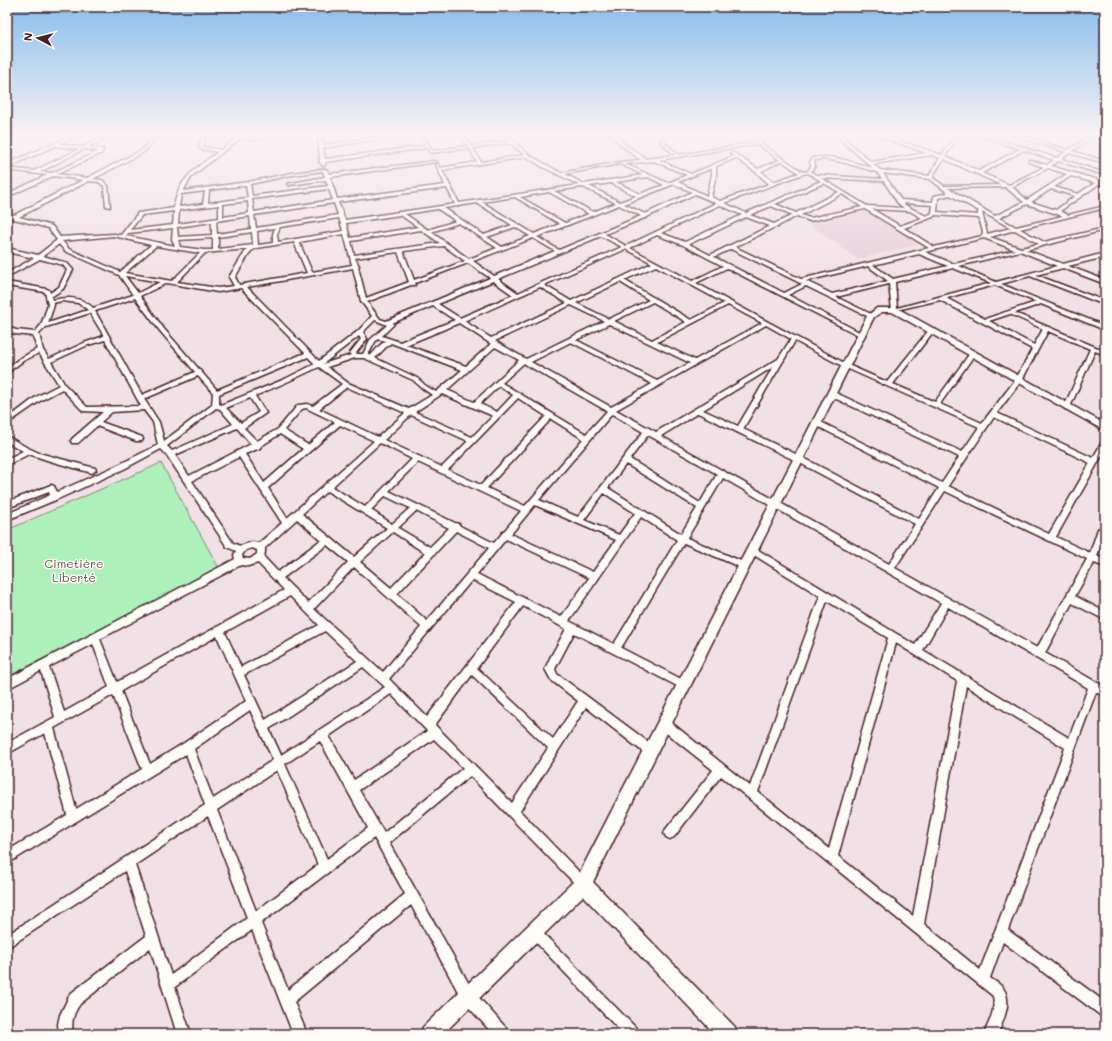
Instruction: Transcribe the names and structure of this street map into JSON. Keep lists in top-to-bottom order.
{
  "parks": ["Cimetière Liberté"],
  "north": "left"
}
